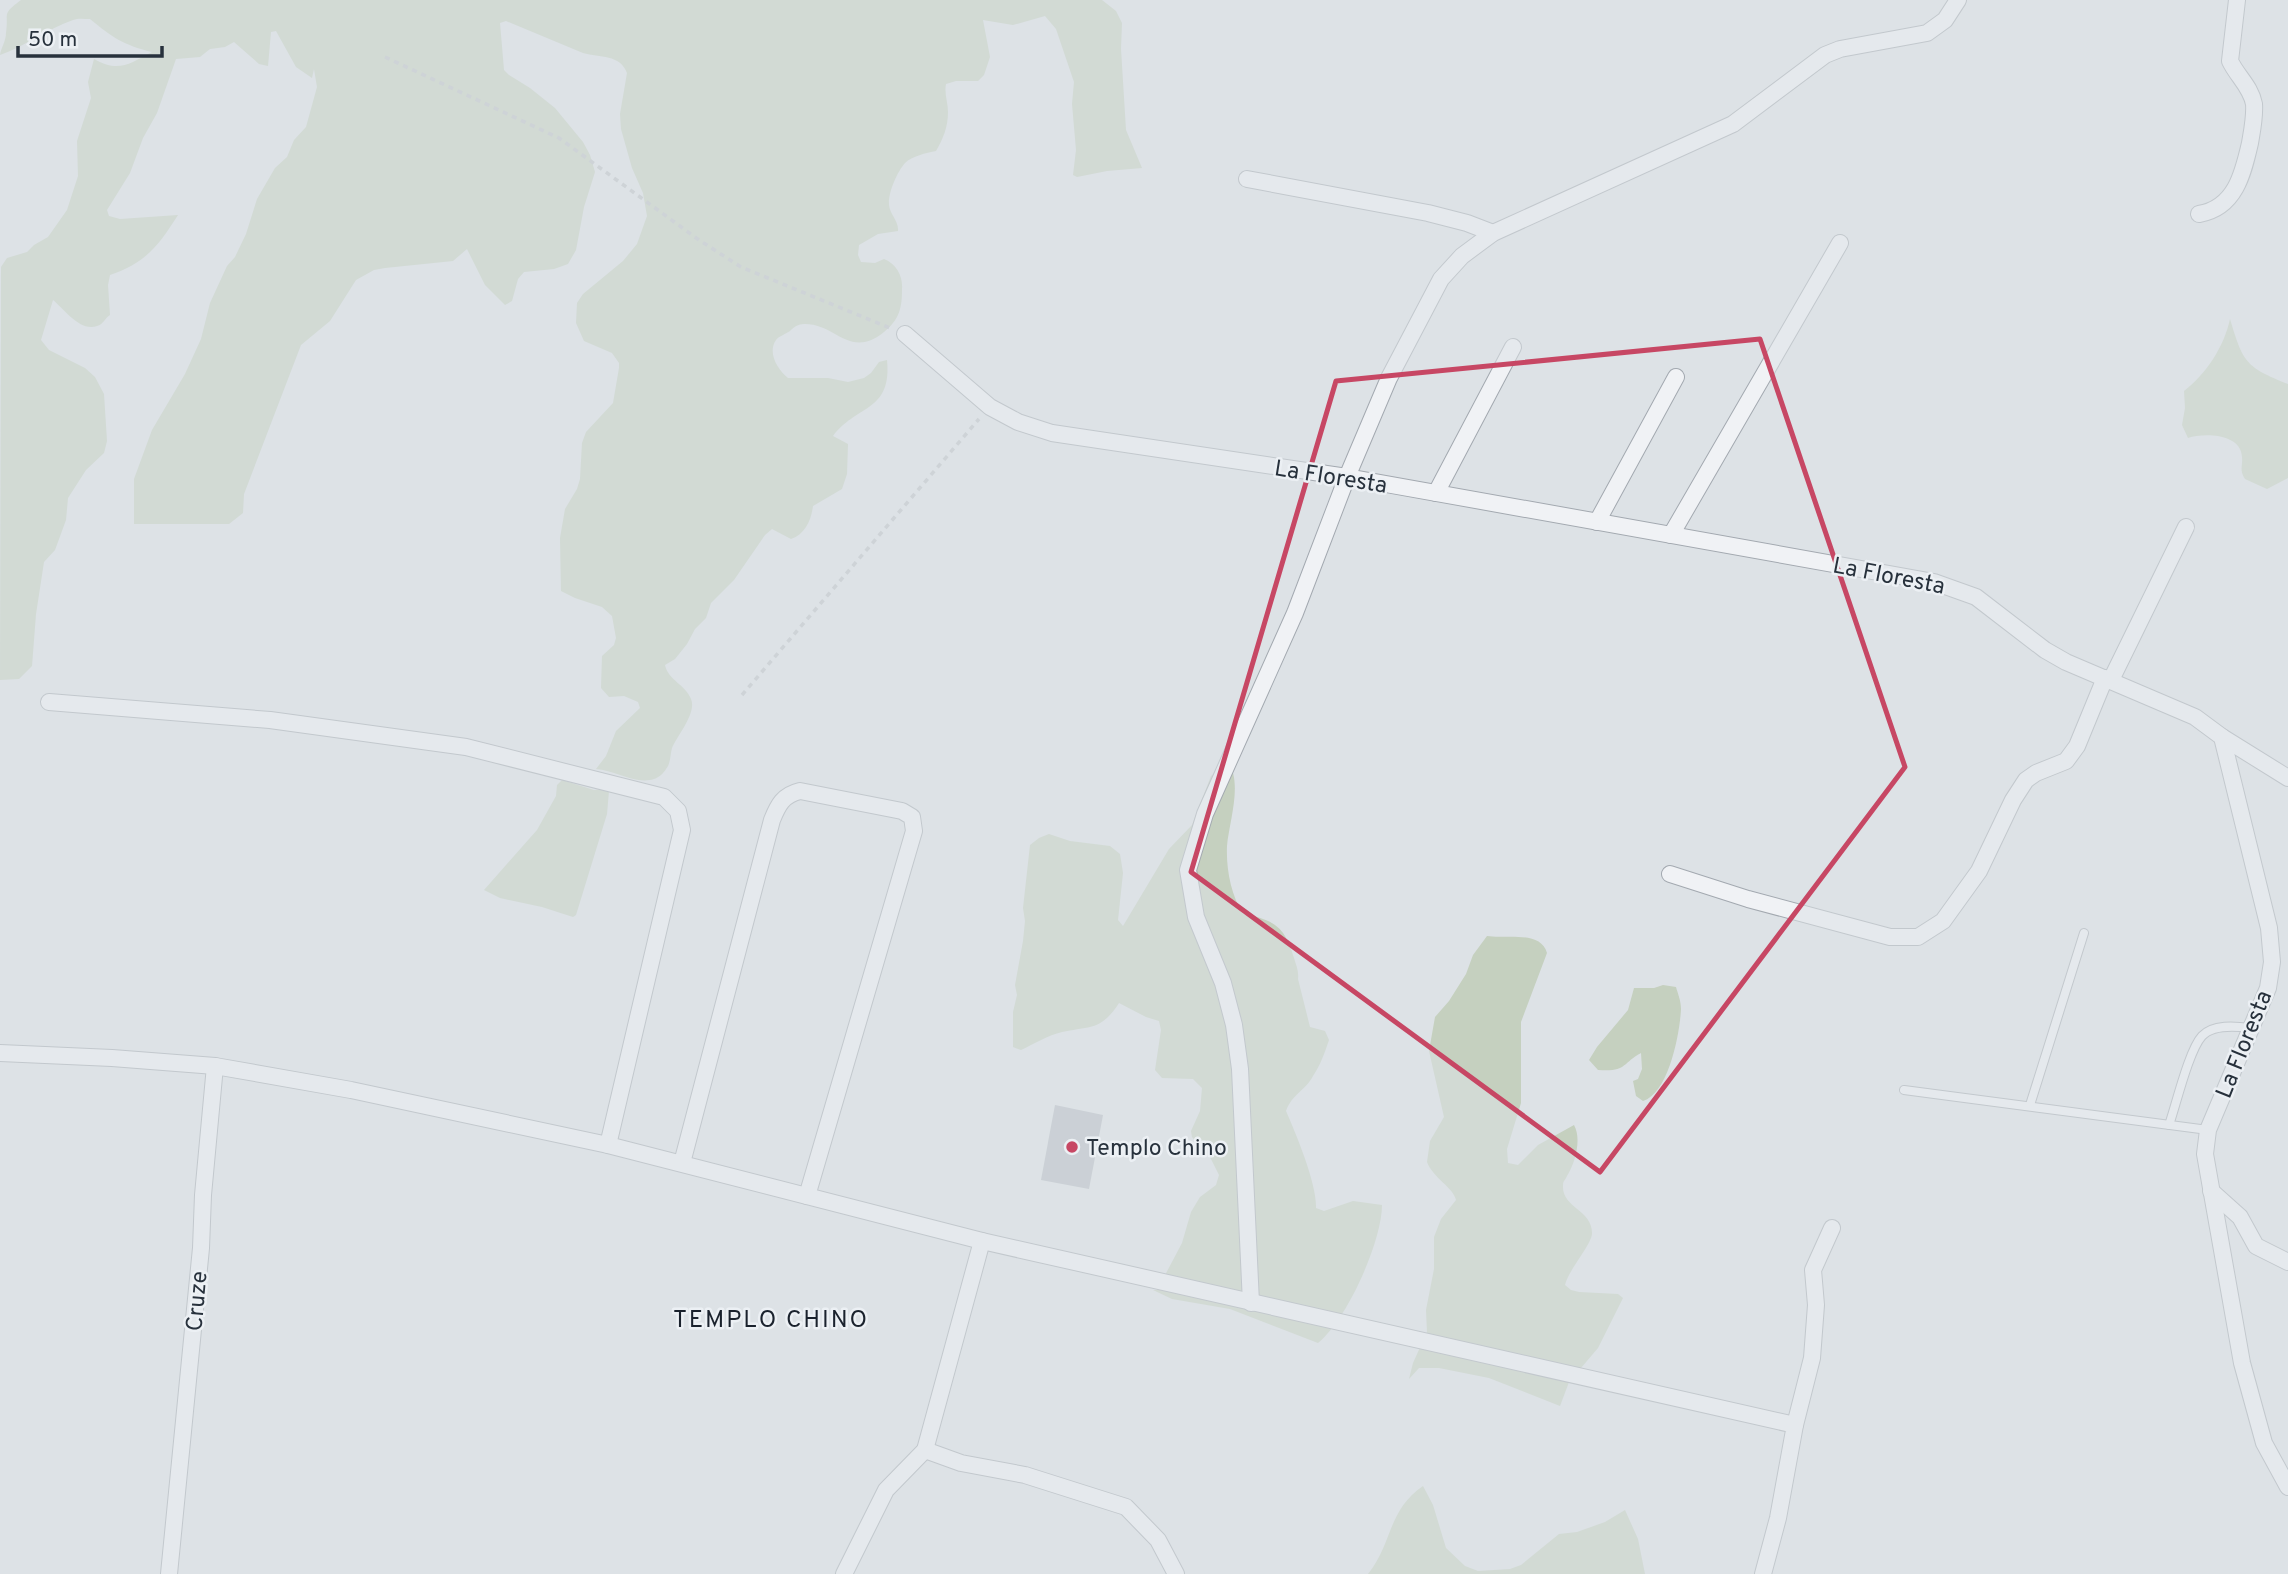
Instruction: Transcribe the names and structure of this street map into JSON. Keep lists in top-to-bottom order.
{
  "streets": {
    "street": ["La Floresta", "Cruze"]
  },
  "districts": ["TEMPLO CHINO"],
  "places": ["Templo Chino"],
  "scale_bar": "50 m"
}
